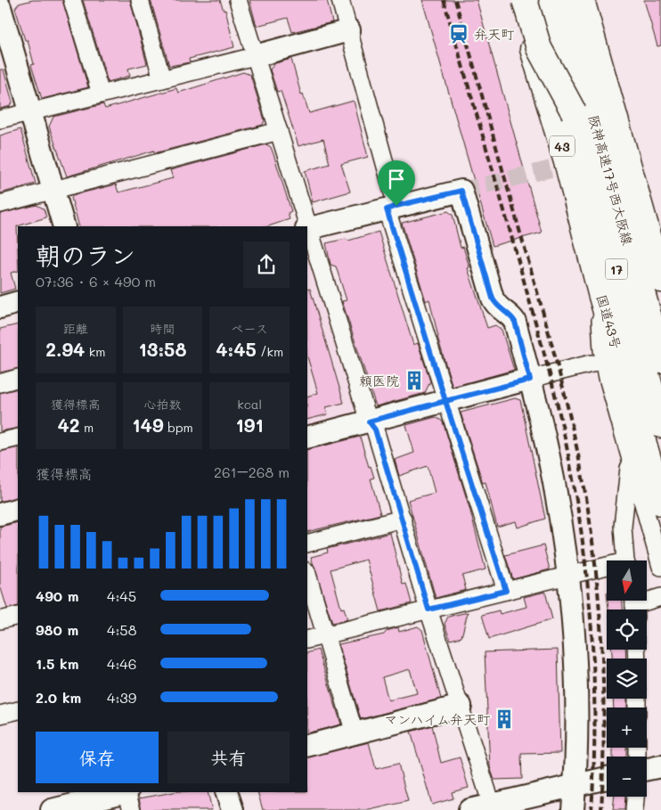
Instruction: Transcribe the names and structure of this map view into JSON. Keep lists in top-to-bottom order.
{
  "streets": {
    "highway": [
      "43",
      "阪神高速17号西大阪線",
      "17",
      "国道43号"
    ]
  },
  "crossings": [
    ["阪神高速17号西大阪線", "17"]
  ],
  "places": {
    "station": ["弁天町"],
    "building": ["頼医院", "マンハイム弁天町"]
  },
  "north": "bottom",
  "page": {
    "heading": ["朝のラン", "07:36 · 6 × 490 m"],
    "stats": [
      ["距離", "2.94 km"],
      ["時間", "13:58"],
      ["ペース", "4:45 /km"],
      ["獲得標高", "42 m"],
      ["心拍数", "149 bpm"],
      ["kcal", "191"]
    ],
    "chart": ["獲得標高", "261–268 m"],
    "map_buttons": ["+", "−"],
    "list": [
      {
        "name": "490 m",
        "note": "4:45"
      },
      {
        "name": "980 m",
        "note": "4:58"
      },
      {
        "name": "1.5 km",
        "note": "4:46"
      },
      {
        "name": "2.0 km",
        "note": "4:39"
      }
    ],
    "buttons": ["保存", "共有"]
  }
}
